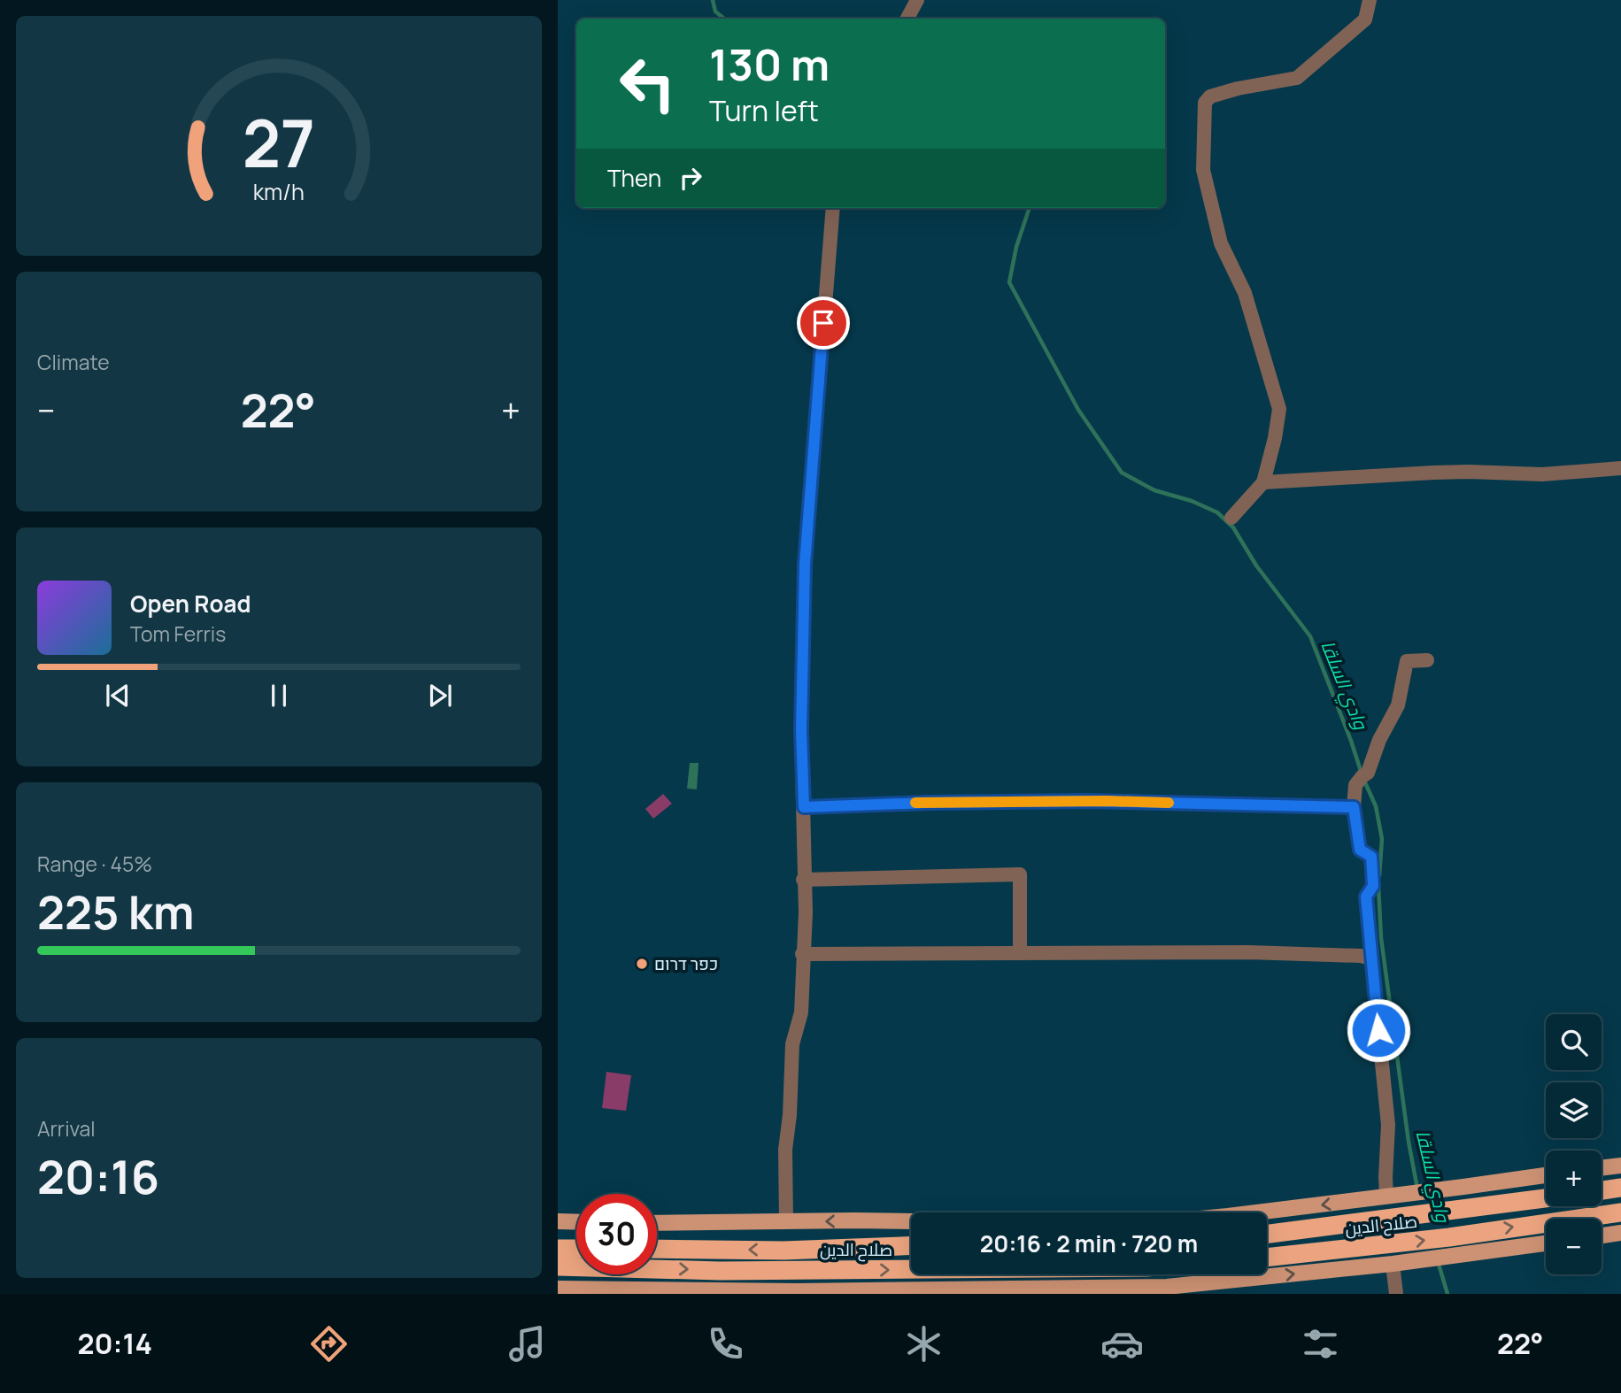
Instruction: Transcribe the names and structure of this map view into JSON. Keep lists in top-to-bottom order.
{
  "streets": {
    "highway": ["صلاح الدين"]
  },
  "water": ["وادي السلقا"],
  "places": ["כפר דרום"],
  "page": {
    "turn": ["130 m", "Turn left"],
    "then": "Then",
    "tile": [
      "Climate",
      ["Range · 45%", "225 km"],
      ["Arrival", "20:16"]
    ],
    "heat": ["−", "22°", "+"],
    "song": ["Open Road", "Tom Ferris"],
    "map_buttons": ["+", "−"],
    "limit": "30",
    "trip": "20:16 · 2 min · 720 m",
    "tabs": ["20:14", "22°"],
    "gauge": ["27", "km/h"]
  }
}
